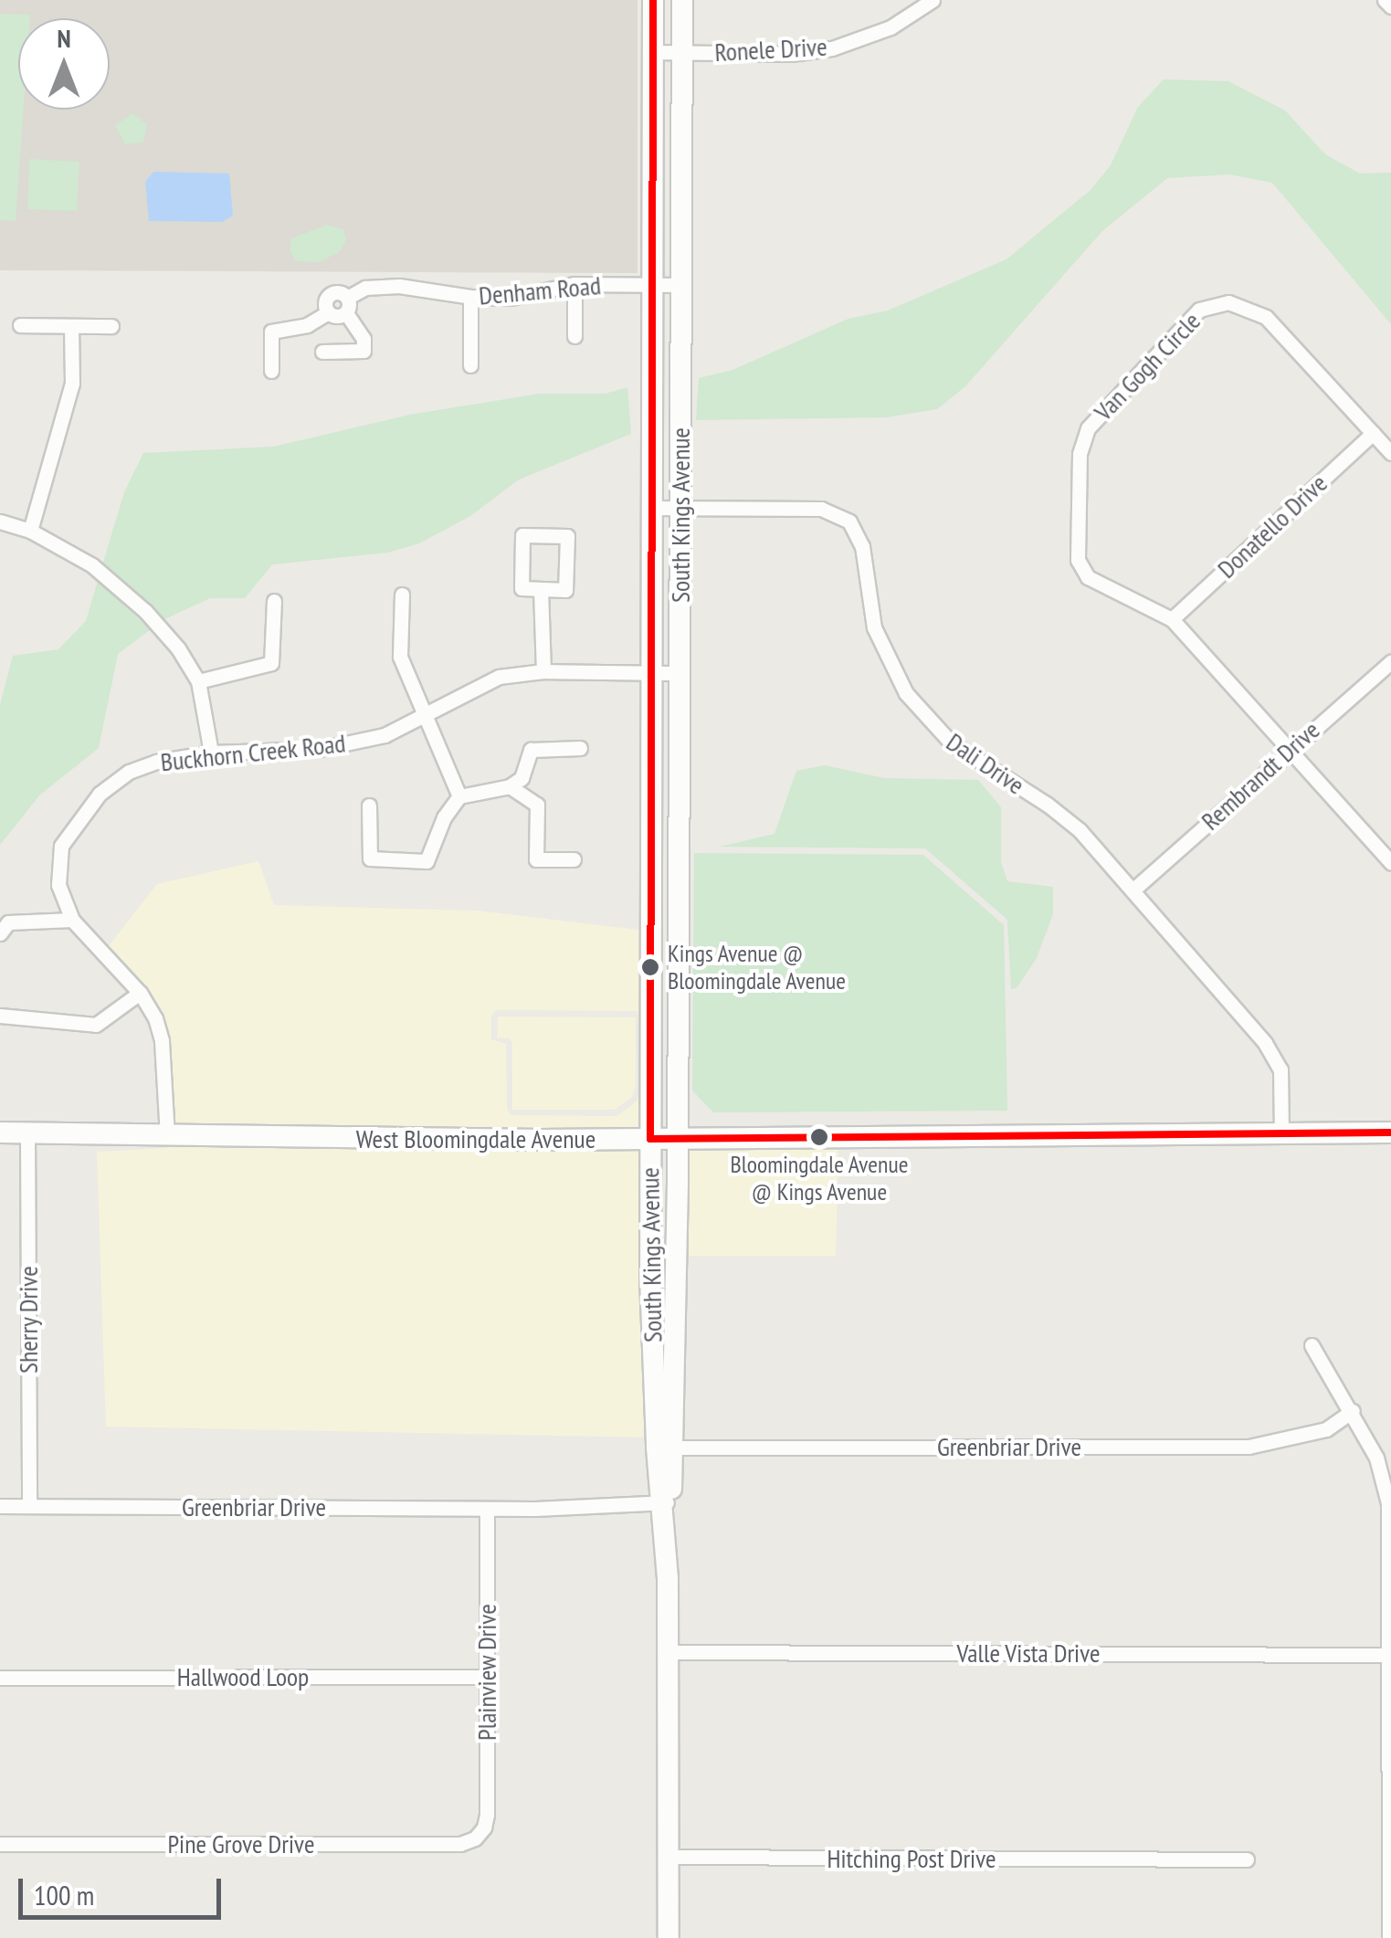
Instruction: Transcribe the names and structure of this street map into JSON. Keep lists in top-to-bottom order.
{
  "streets": {
    "main road": ["South Kings Avenue", "West Bloomingdale Avenue"],
    "street": [
      "Ronele Drive",
      "Denham Road",
      "Van Gogh Circle",
      "Donatello Drive",
      "Buckhorn Creek Road",
      "Dali Drive",
      "Rembrandt Drive",
      "Sherry Drive",
      "Greenbriar Drive",
      "Valle Vista Drive",
      "Plainview Drive",
      "Hallwood Loop",
      "Pine Grove Drive",
      "Hitching Post Drive"
    ]
  },
  "crossings": [
    ["Ronele Drive", "South Kings Avenue"],
    ["Denham Road", "South Kings Avenue"],
    ["Van Gogh Circle", "Donatello Drive"],
    ["Van Gogh Circle", "Rembrandt Drive"],
    ["South Kings Avenue", "Buckhorn Creek Road"],
    ["South Kings Avenue", "Dali Drive"],
    ["South Kings Avenue", "West Bloomingdale Avenue"],
    ["South Kings Avenue", "Greenbriar Drive"],
    ["South Kings Avenue", "Valle Vista Drive"],
    ["South Kings Avenue", "Hitching Post Drive"],
    ["Buckhorn Creek Road", "West Bloomingdale Avenue"],
    ["Dali Drive", "Rembrandt Drive"],
    ["Dali Drive", "West Bloomingdale Avenue"],
    ["West Bloomingdale Avenue", "Sherry Drive"],
    ["Sherry Drive", "Greenbriar Drive"],
    ["Greenbriar Drive", "Plainview Drive"],
    ["Plainview Drive", "Hallwood Loop"],
    ["Plainview Drive", "Pine Grove Drive"]
  ],
  "places": ["Kings Avenue @ Bloomingdale Avenue", "Bloomingdale Avenue @ Kings Avenue"],
  "scale_bar": "100 m",
  "north": "top"
}
